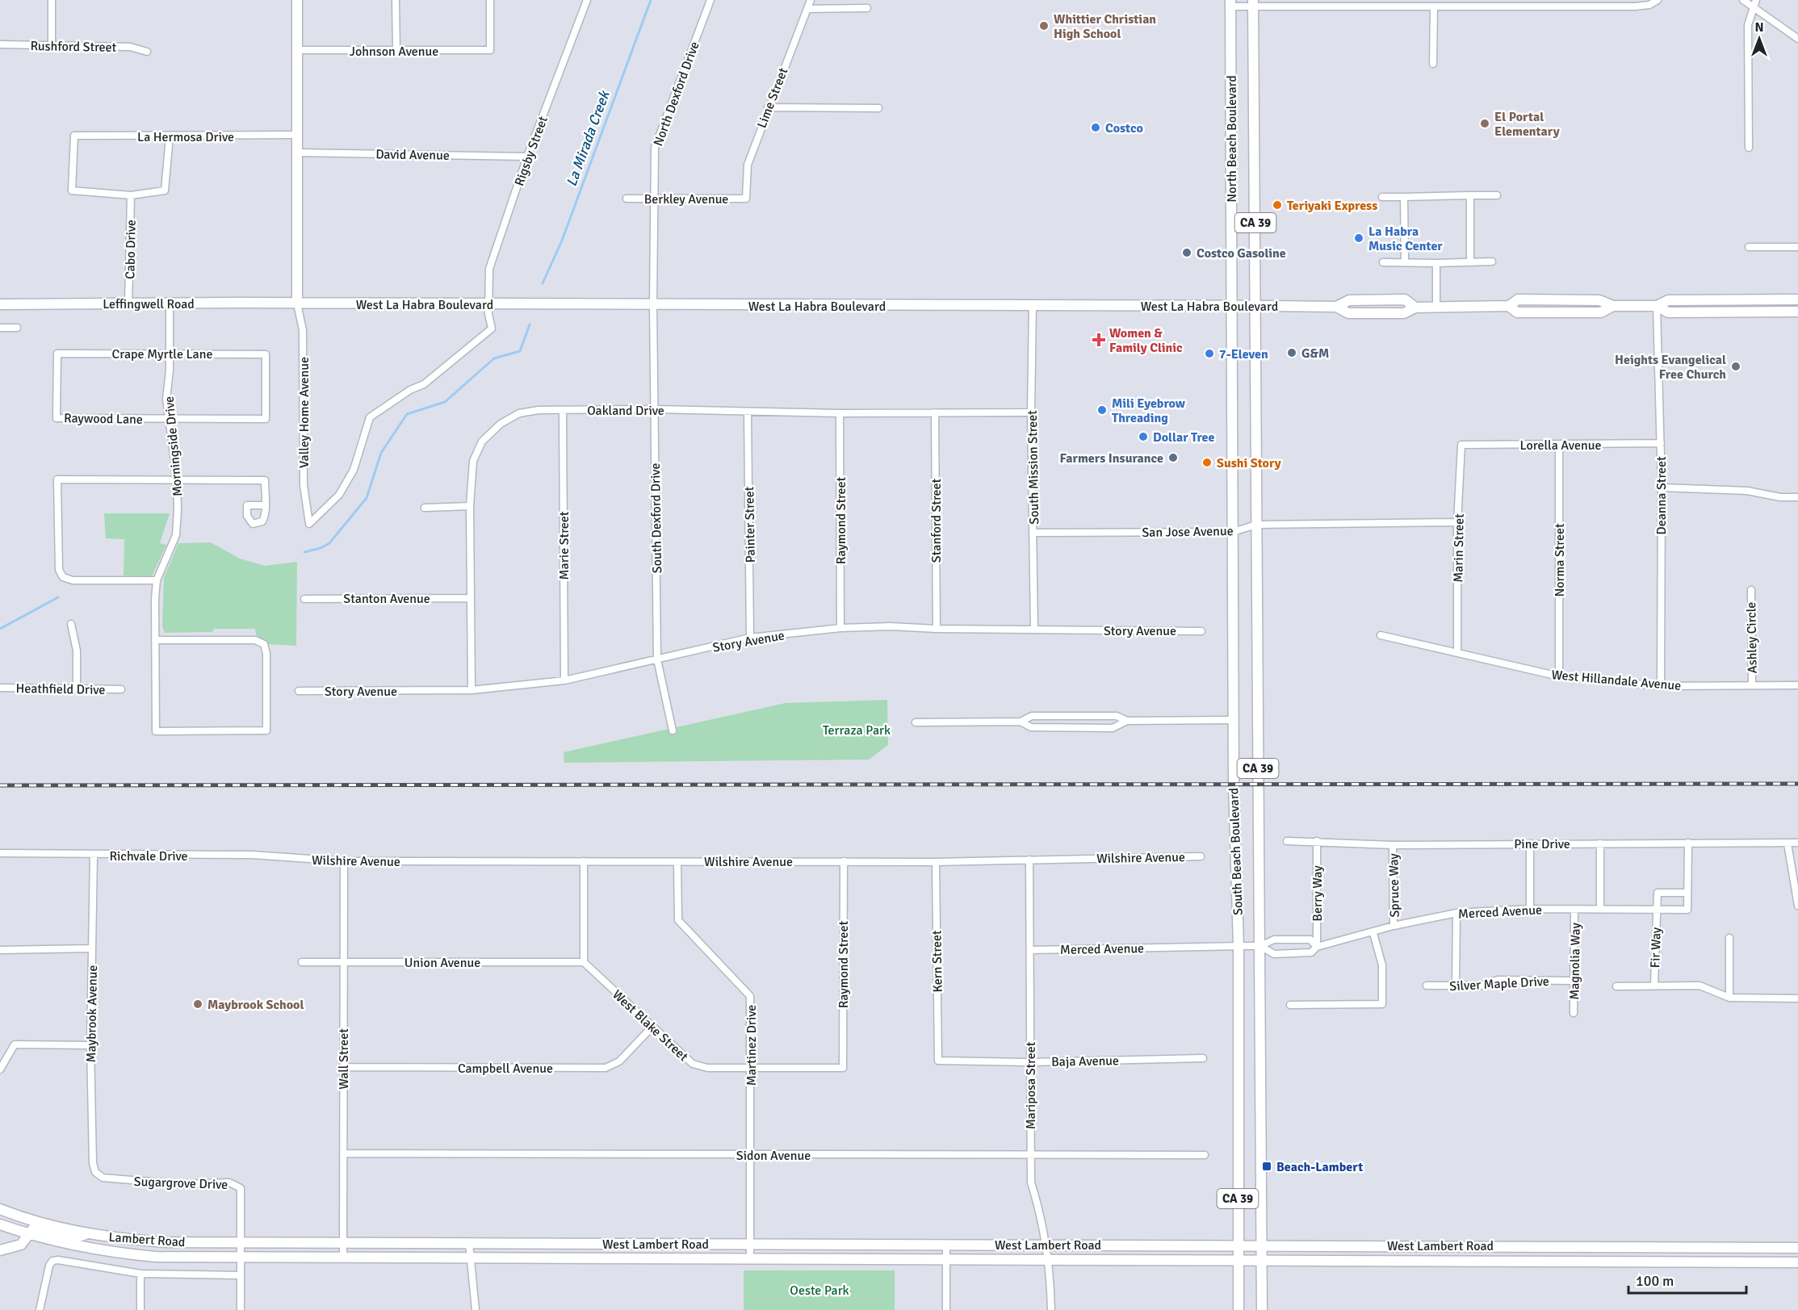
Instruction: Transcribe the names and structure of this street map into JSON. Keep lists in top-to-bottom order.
{
  "streets": {
    "main road": [
      "North Beach Boulevard",
      "CA 39",
      "Leffingwell Road",
      "West La Habra Boulevard",
      "Valley Home Avenue",
      "South Beach Boulevard",
      "Lambert Road",
      "West Lambert Road"
    ],
    "street": [
      "Rushford Street",
      "Johnson Avenue",
      "North Dexford Drive",
      "Lime Street",
      "La Hermosa Drive",
      "Rigsby Street",
      "David Avenue",
      "Berkley Avenue",
      "Cabo Drive",
      "Crape Myrtle Lane",
      "Oakland Drive",
      "Raywood Lane",
      "Lorella Avenue",
      "Morningside Drive",
      "South Mission Street",
      "Deanna Street",
      "South Dexford Drive",
      "Raymond Street",
      "Stanford Street",
      "Painter Street",
      "San Jose Avenue",
      "Marie Street",
      "Marin Street",
      "Norma Street",
      "Stanton Avenue",
      "Story Avenue",
      "Ashley Circle",
      "West Hillandale Avenue",
      "Heathfield Drive",
      "Pine Drive",
      "Richvale Drive",
      "Wilshire Avenue",
      "Spruce Way",
      "Berry Way",
      "Merced Avenue",
      "Fir Way",
      "Kern Street",
      "Magnolia Way",
      "Union Avenue",
      "Silver Maple Drive",
      "Maybrook Avenue",
      "West Blake Street",
      "Martinez Drive",
      "Wall Street",
      "Baja Avenue",
      "Campbell Avenue",
      "Mariposa Street",
      "Sidon Avenue",
      "Sugargrove Drive"
    ]
  },
  "crossings": [
    ["Johnson Avenue", "Valley Home Avenue"],
    ["North Dexford Drive", "Berkley Avenue"],
    ["North Dexford Drive", "West La Habra Boulevard"],
    ["North Dexford Drive", "South Dexford Drive"],
    ["Lime Street", "Berkley Avenue"],
    ["La Hermosa Drive", "Cabo Drive"],
    ["La Hermosa Drive", "Valley Home Avenue"],
    ["North Beach Boulevard", "West La Habra Boulevard"],
    ["North Beach Boulevard", "South Beach Boulevard"],
    ["Rigsby Street", "David Avenue"],
    ["Rigsby Street", "West La Habra Boulevard"],
    ["Rigsby Street", "Valley Home Avenue"],
    ["David Avenue", "Valley Home Avenue"],
    ["Cabo Drive", "Leffingwell Road"],
    ["Leffingwell Road", "West La Habra Boulevard"],
    ["Leffingwell Road", "Valley Home Avenue"],
    ["Leffingwell Road", "Morningside Drive"],
    ["West La Habra Boulevard", "Valley Home Avenue"],
    ["West La Habra Boulevard", "South Mission Street"],
    ["West La Habra Boulevard", "Deanna Street"],
    ["West La Habra Boulevard", "South Dexford Drive"],
    ["West La Habra Boulevard", "South Beach Boulevard"],
    ["Crape Myrtle Lane", "Raywood Lane"],
    ["Crape Myrtle Lane", "Morningside Drive"],
    ["Oakland Drive", "South Mission Street"],
    ["Oakland Drive", "South Dexford Drive"],
    ["Oakland Drive", "Raymond Street"],
    ["Oakland Drive", "Stanford Street"],
    ["Oakland Drive", "Painter Street"],
    ["Oakland Drive", "Marie Street"],
    ["Oakland Drive", "Stanton Avenue"],
    ["Oakland Drive", "Story Avenue"],
    ["Raywood Lane", "Morningside Drive"],
    ["Lorella Avenue", "Deanna Street"],
    ["Lorella Avenue", "Marin Street"],
    ["Lorella Avenue", "Norma Street"],
    ["South Mission Street", "San Jose Avenue"],
    ["South Mission Street", "Story Avenue"],
    ["Deanna Street", "West Hillandale Avenue"],
    ["South Dexford Drive", "Story Avenue"],
    ["Raymond Street", "Story Avenue"],
    ["Raymond Street", "Wilshire Avenue"],
    ["Raymond Street", "West Blake Street"],
    ["Stanford Street", "Story Avenue"],
    ["Painter Street", "Story Avenue"],
    ["San Jose Avenue", "Marin Street"],
    ["San Jose Avenue", "South Beach Boulevard"],
    ["Marie Street", "Story Avenue"],
    ["Marin Street", "West Hillandale Avenue"],
    ["Norma Street", "West Hillandale Avenue"],
    ["Ashley Circle", "West Hillandale Avenue"],
    ["Pine Drive", "Spruce Way"],
    ["Pine Drive", "Berry Way"],
    ["South Beach Boulevard", "Merced Avenue"],
    ["South Beach Boulevard", "West Lambert Road"],
    ["Richvale Drive", "Wilshire Avenue"],
    ["Richvale Drive", "Maybrook Avenue"],
    ["Wilshire Avenue", "Kern Street"],
    ["Wilshire Avenue", "Martinez Drive"],
    ["Wilshire Avenue", "Wall Street"],
    ["Wilshire Avenue", "Mariposa Street"],
    ["Spruce Way", "Merced Avenue"],
    ["Berry Way", "Merced Avenue"],
    ["Merced Avenue", "Fir Way"],
    ["Merced Avenue", "Magnolia Way"],
    ["Merced Avenue", "Mariposa Street"],
    ["Kern Street", "Baja Avenue"],
    ["Magnolia Way", "Silver Maple Drive"],
    ["Union Avenue", "West Blake Street"],
    ["Union Avenue", "Wall Street"],
    ["Maybrook Avenue", "Sugargrove Drive"],
    ["West Blake Street", "Martinez Drive"],
    ["West Blake Street", "Campbell Avenue"],
    ["Martinez Drive", "Sidon Avenue"],
    ["Martinez Drive", "West Lambert Road"],
    ["Wall Street", "Campbell Avenue"],
    ["Wall Street", "Sidon Avenue"],
    ["Wall Street", "West Lambert Road"],
    ["Baja Avenue", "Mariposa Street"],
    ["Mariposa Street", "Sidon Avenue"],
    ["Mariposa Street", "West Lambert Road"],
    ["Sugargrove Drive", "Lambert Road"],
    ["Lambert Road", "West Lambert Road"]
  ],
  "water": ["La Mirada Creek"],
  "parks": ["Terraza Park", "Oeste Park"],
  "places": {
    "other": [
      "Whittier Christian High School",
      "El Portal Elementary",
      "Costco",
      "Teriyaki Express",
      "La Habra Music Center",
      "Costco Gasoline",
      "G&M",
      "7-Eleven",
      "Heights Evangelical Free Church",
      "Mili Eyebrow Threading",
      "Dollar Tree",
      "Farmers Insurance",
      "Sushi Story",
      "Maybrook School"
    ],
    "health": ["Women & Family Clinic"],
    "transit": ["Beach-Lambert"]
  },
  "scale_bar": "100 m",
  "north": "top"
}
